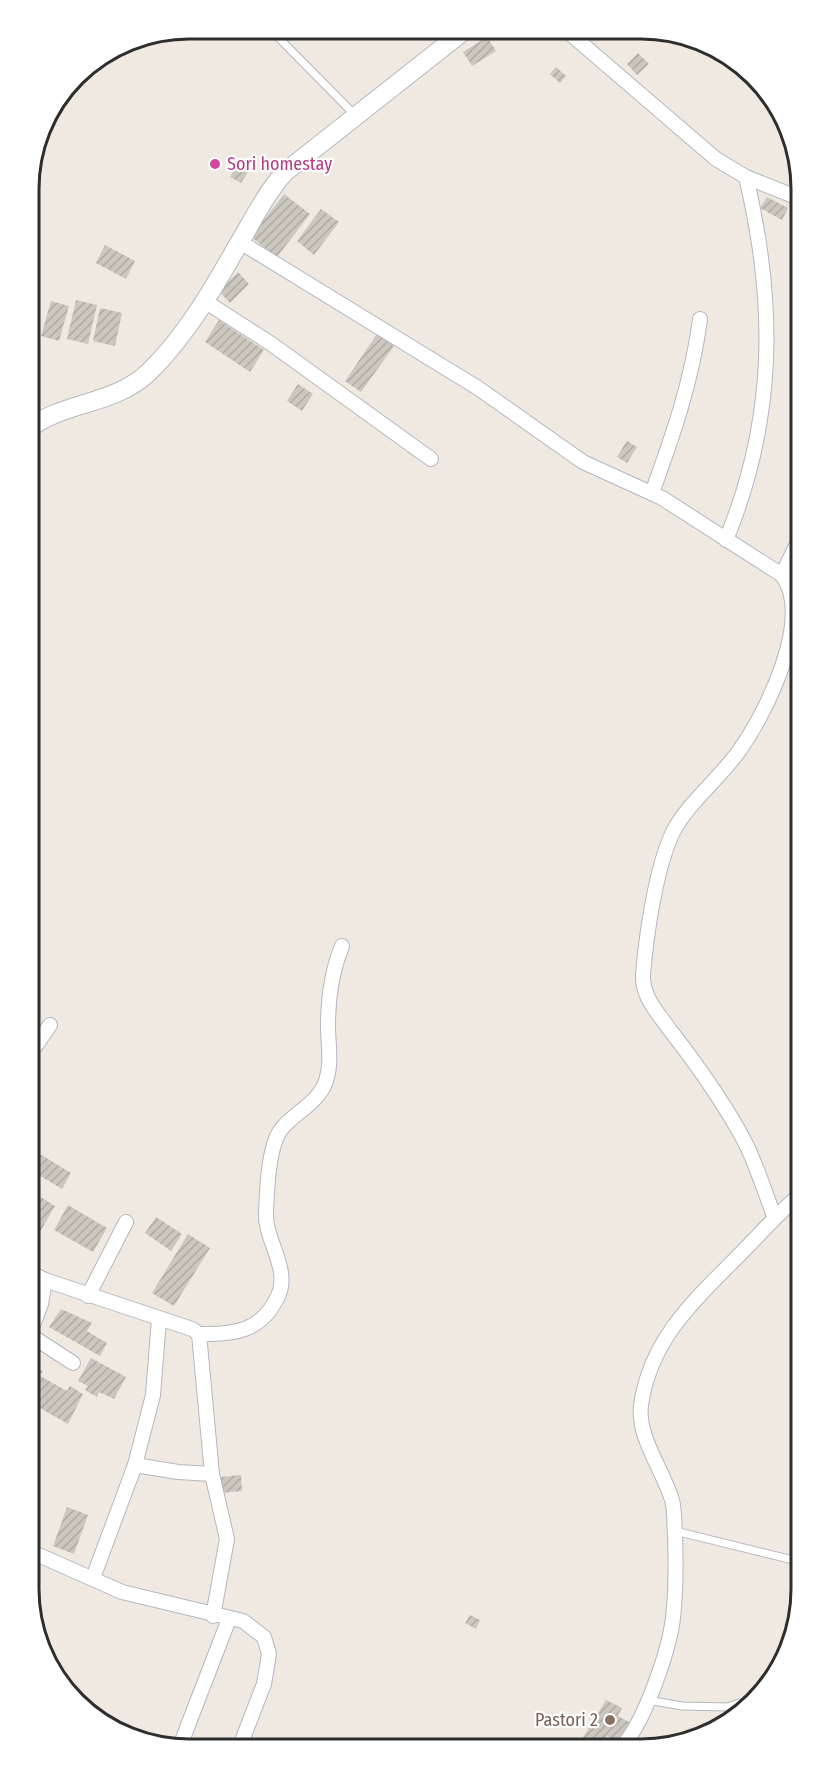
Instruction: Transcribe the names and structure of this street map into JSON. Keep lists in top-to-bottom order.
{
  "places": ["Sori homestay", "Pastori 2"]
}
